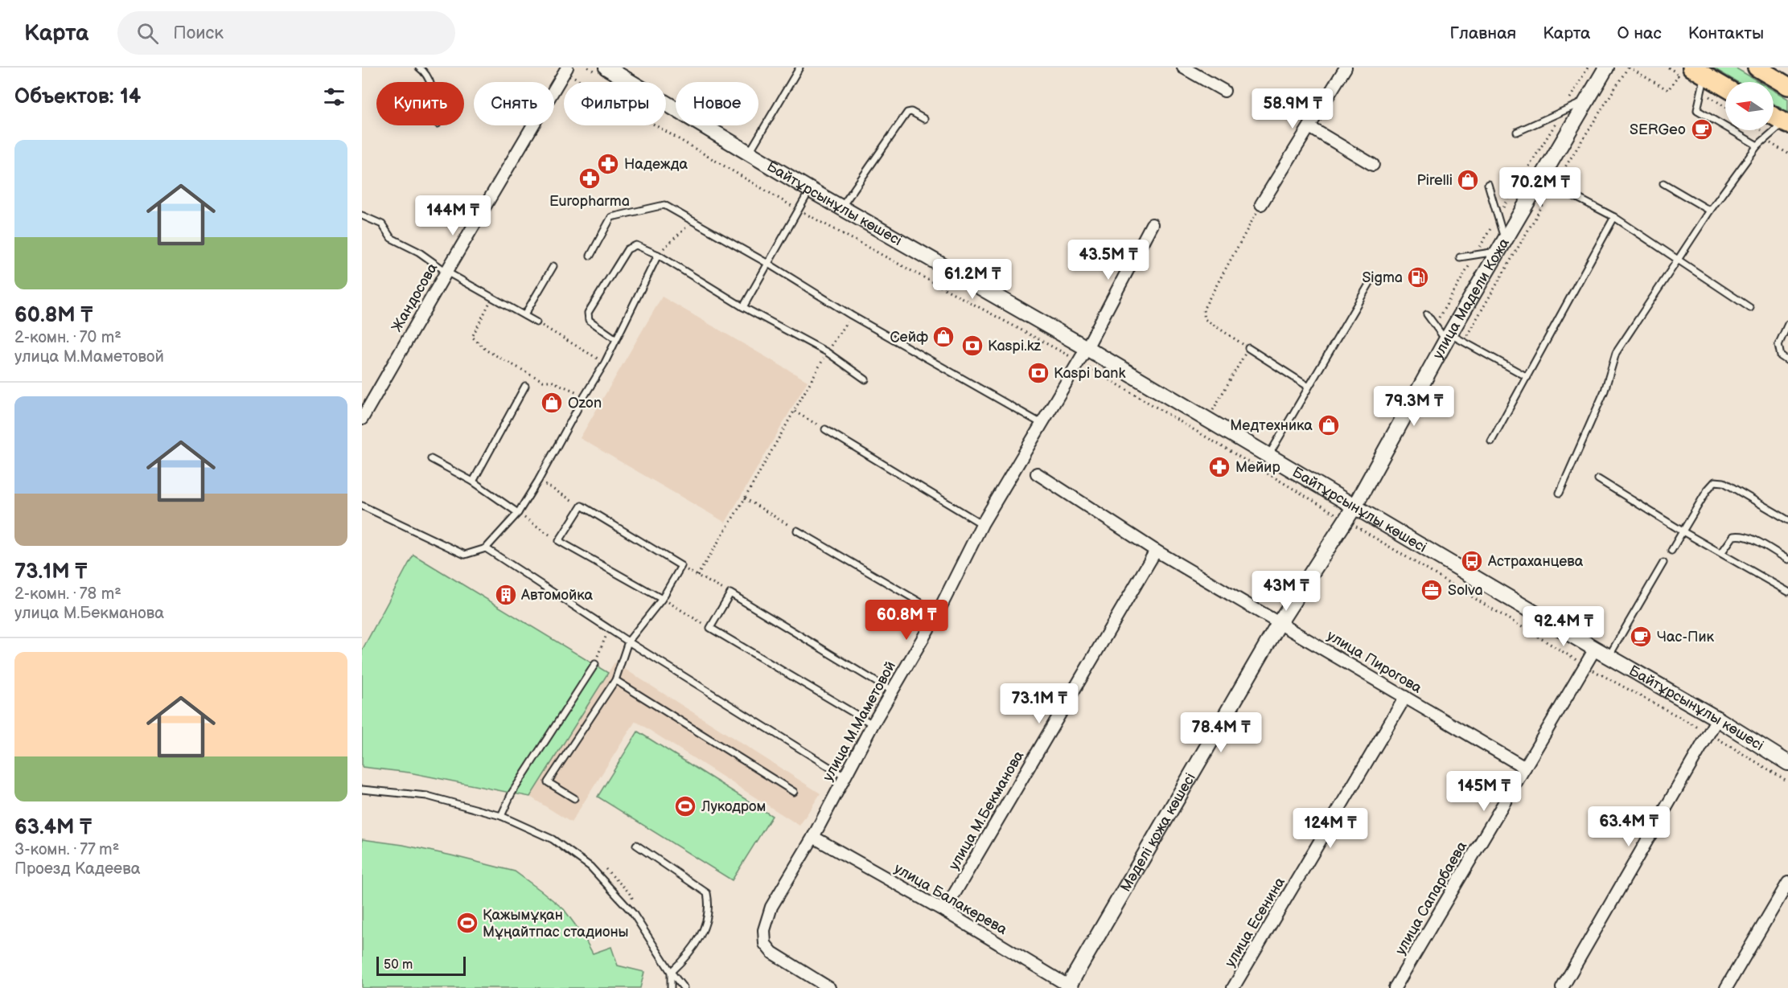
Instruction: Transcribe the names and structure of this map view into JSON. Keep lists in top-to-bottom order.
{
  "streets": {
    "main road": ["Байтұрсынұлы көшесі", "улица Мадели Кожа", "Мәделі қожа көшесі"],
    "street": [
      "Жандосова",
      "улица Пирогова",
      "улица М.Маметовой",
      "улица М.Бекманова",
      "улица Сапарбаева",
      "улица Балакерева",
      "улица Есенина"
    ]
  },
  "crossings": [
    ["Байтұрсынұлы көшесі", "улица Мадели Кожа"],
    ["Байтұрсынұлы көшесі", "улица М.Маметовой"],
    ["Байтұрсынұлы көшесі", "Мәделі қожа көшесі"],
    ["Байтұрсынұлы көшесі", "улица Сапарбаева"],
    ["улица Мадели Кожа", "Мәделі қожа көшесі"],
    ["улица Пирогова", "улица М.Бекманова"],
    ["улица Пирогова", "Мәделі қожа көшесі"],
    ["улица Пирогова", "улица Сапарбаева"],
    ["улица Пирогова", "улица Есенина"],
    ["улица М.Маметовой", "улица Балакерева"],
    ["улица М.Бекманова", "улица Балакерева"],
    ["Мәделі қожа көшесі", "улица Балакерева"]
  ],
  "places": {
    "cafe": ["SERGeo", "Час-Пик"],
    "pharmacy": ["Надежда", "Europharma", "Мейир"],
    "shop": [
      "Pirelli",
      "Сейф",
      "Ozon",
      "Медтехника"
    ],
    "fuel station": ["Sigma"],
    "bank": ["Kaspi.kz", "Kaspi bank"],
    "bus stop": ["Астраханцева"],
    "office": ["Solva"],
    "building": ["Автомойка"],
    "sports": ["Лукодром", "Қажымұқан Мұңайтпас стадионы"]
  },
  "scale_bar": "50 m",
  "north": "left",
  "page": {
    "header": "Карта",
    "search": "Поиск",
    "nav": [
      "Главная",
      "Карта",
      "О нас",
      "Контакты"
    ],
    "heading": "Объектов: 14",
    "chip": [
      "Купить",
      "Снять",
      "Фильтры",
      "Новое"
    ],
    "price": [
      "58.9M ₸",
      "70.2M ₸",
      "144M ₸",
      "43.5M ₸",
      "61.2M ₸",
      "79.3M ₸",
      "43M ₸",
      "60.8M ₸",
      "92.4M ₸",
      "73.1M ₸",
      "78.4M ₸",
      "145M ₸",
      "63.4M ₸",
      "124M ₸"
    ],
    "list": [
      {
        "name": "60.8M ₸",
        "note": "2-комн. · 70 m² · улица М.Маметовой"
      },
      {
        "name": "73.1M ₸",
        "note": "2-комн. · 78 m² · улица М.Бекманова"
      },
      {
        "name": "63.4M ₸",
        "note": "3-комн. · 77 m² · Проезд Кадеева"
      }
    ],
    "scale": "50 m"
  }
}
